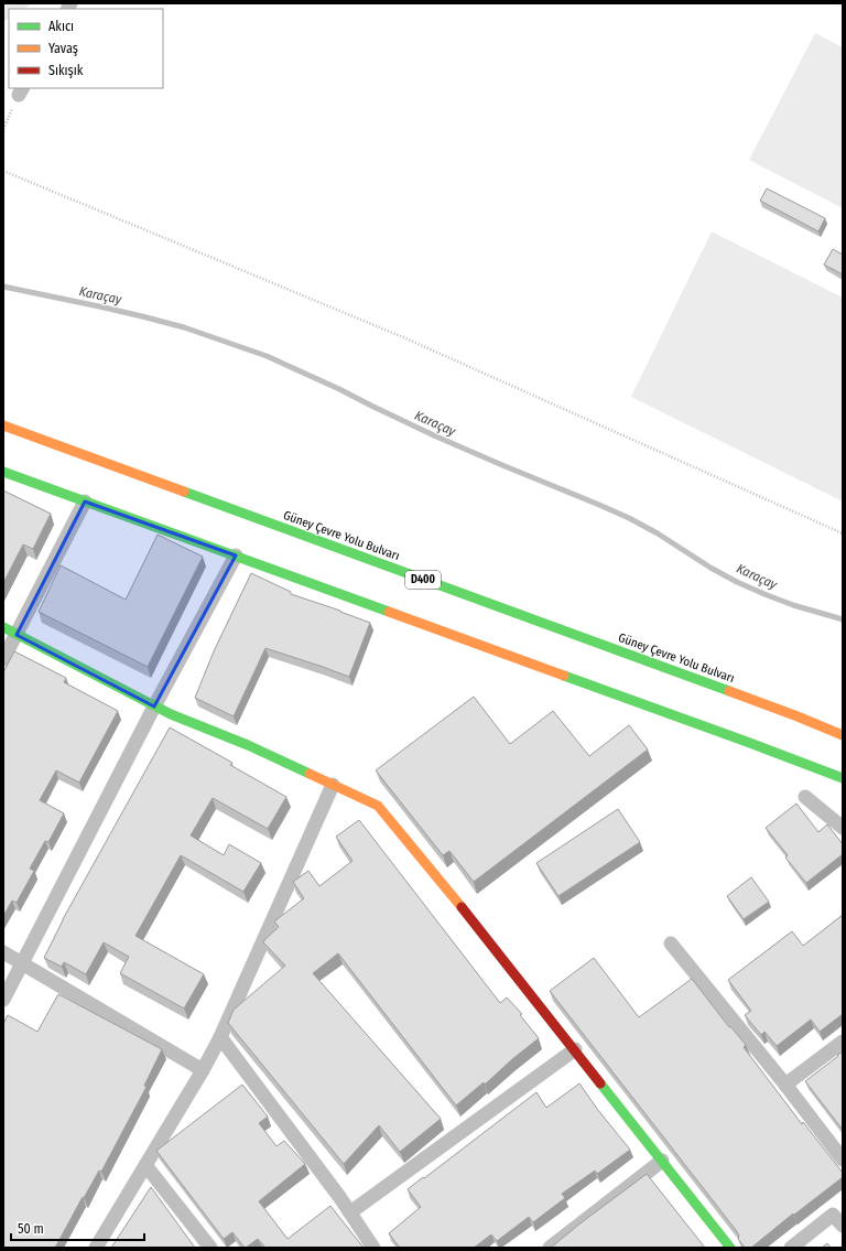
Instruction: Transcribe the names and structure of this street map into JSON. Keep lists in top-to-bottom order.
{
  "streets": {
    "main road": ["Güney Çevre Yolu Bulvarı", "D400"]
  },
  "water": ["Karaçay"],
  "legend": ["Akıcı", "Yavaş", "Sıkışık"],
  "scale_bar": "50 m"
}
